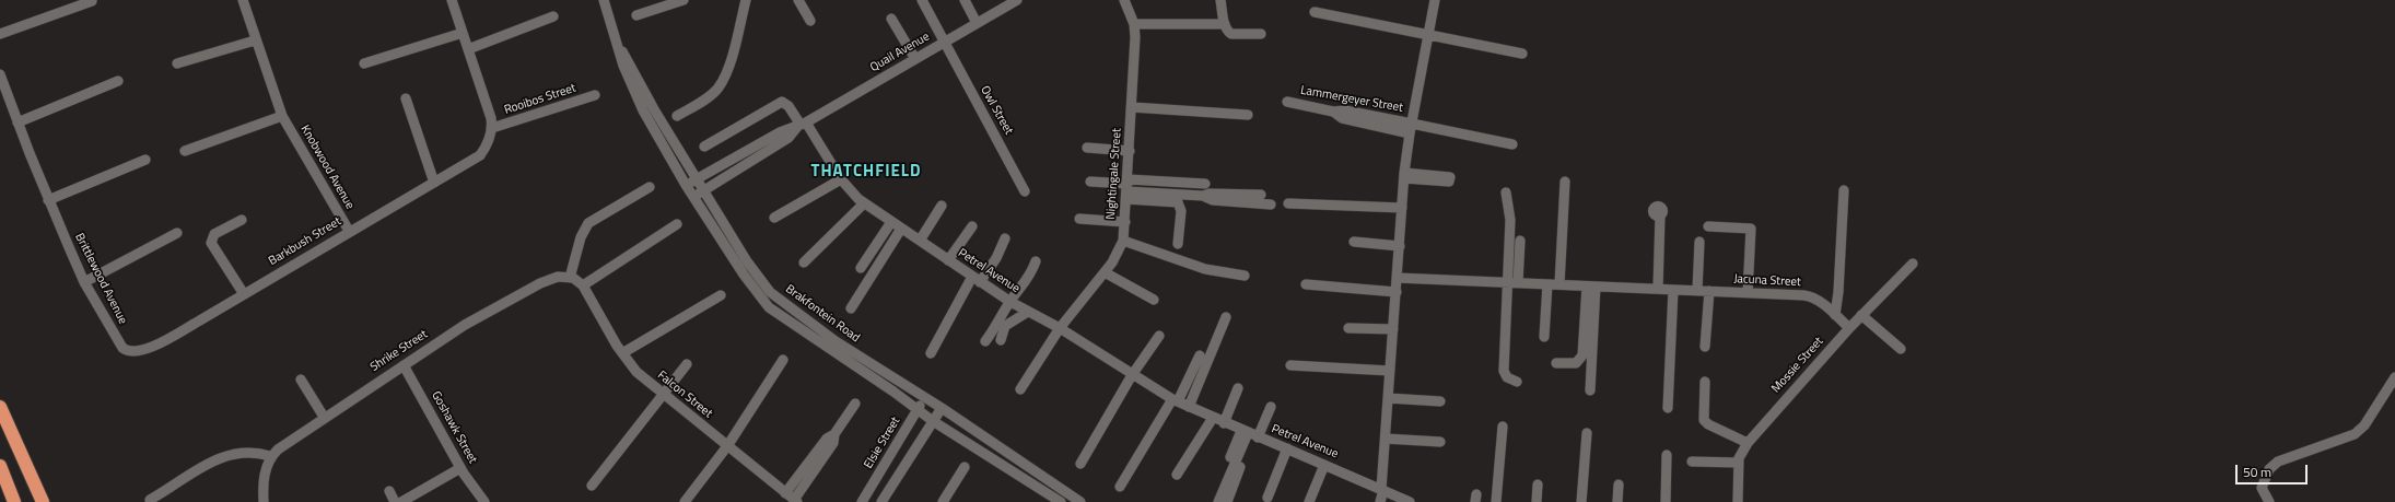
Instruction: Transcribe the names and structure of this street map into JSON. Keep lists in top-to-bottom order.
{
  "streets": {
    "street": [
      "Quail Avenue",
      "Rooibos Street",
      "Lammergeyer Street",
      "Owl Street",
      "Knobwood Avenue",
      "Nightingale Street",
      "Barkbush Street",
      "Petrel Avenue",
      "Brittlewood Avenue",
      "Jacuna Street",
      "Brakfontein Road",
      "Shrike Street",
      "Mossie Street",
      "Falcon Street",
      "Goshawk Street",
      "Elsie Street"
    ]
  },
  "crossings": [
    ["Quail Avenue", "Owl Street"],
    ["Quail Avenue", "Petrel Avenue"],
    ["Quail Avenue", "Brakfontein Road"],
    ["Rooibos Street", "Barkbush Street"],
    ["Lammergeyer Street", "Petrel Avenue"],
    ["Lammergeyer Street", "Jacuna Street"],
    ["Knobwood Avenue", "Barkbush Street"],
    ["Nightingale Street", "Petrel Avenue"],
    ["Barkbush Street", "Brittlewood Avenue"],
    ["Jacuna Street", "Mossie Street"],
    ["Brakfontein Road", "Elsie Street"],
    ["Shrike Street", "Goshawk Street"]
  ],
  "districts": ["THATCHFIELD"],
  "scale_bar": "50 m"
}
